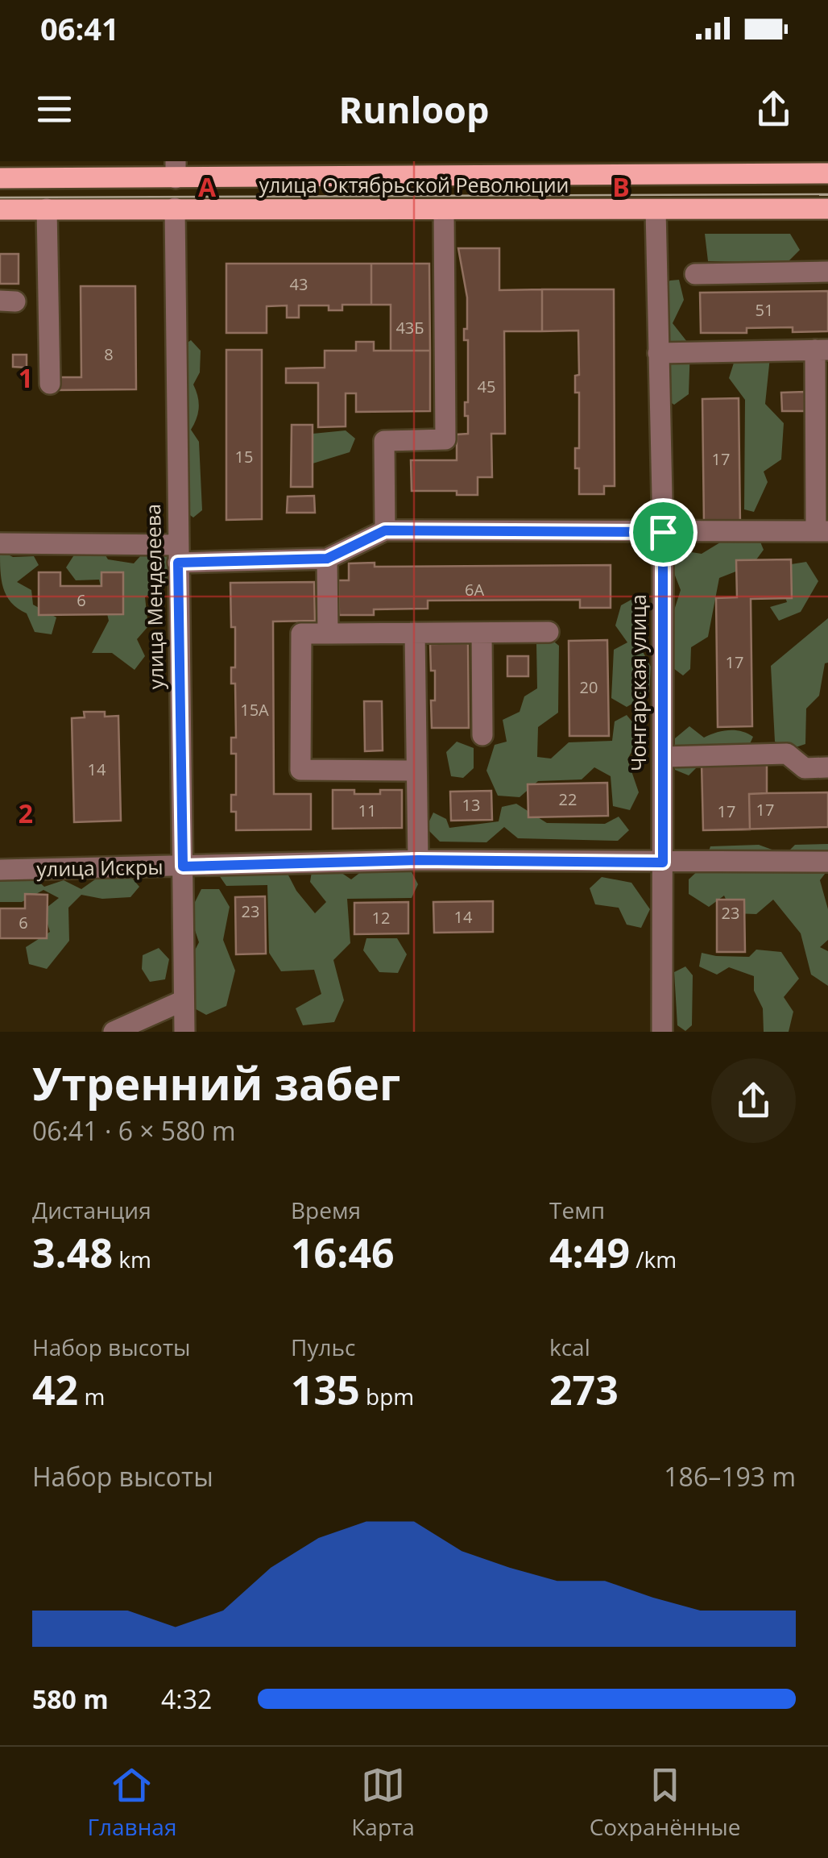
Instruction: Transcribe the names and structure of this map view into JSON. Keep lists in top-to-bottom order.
{
  "streets": {
    "main road": ["улица Октябрьской Революции", "улица Менделеева"],
    "street": ["Чонгарская улица", "улица Искры"]
  },
  "crossings": [
    ["улица Октябрьской Революции", "улица Менделеева"],
    ["улица Октябрьской Революции", "Чонгарская улица"],
    ["улица Менделеева", "улица Искры"],
    ["Чонгарская улица", "улица Искры"]
  ],
  "house_numbers": [
    "43",
    "51",
    "43Б",
    "8",
    "45",
    "15",
    "17",
    "6А",
    "6",
    "17",
    "20",
    "15А",
    "14",
    "22",
    "13",
    "17",
    "11",
    "17",
    "23",
    "23",
    "14",
    "12",
    "6"
  ],
  "page": {
    "status": "06:41",
    "header": "Runloop",
    "heading": ["Утренний забег", "06:41 · 6 × 580 m"],
    "stats": [
      ["Дистанция", "3.48 km"],
      ["Время", "16:46"],
      ["Темп", "4:49 /km"],
      ["Набор высоты", "42 m"],
      ["Пульс", "135 bpm"],
      ["kcal", "273"]
    ],
    "chart": ["Набор высоты", "186–193 m"],
    "list": [
      {
        "name": "580 m",
        "note": "4:32"
      }
    ],
    "tabs": ["Главная", "Карта", "Сохранённые"]
  },
  "grid": {
    "columns": ["A", "B"],
    "rows": ["1", "2"]
  }
}
